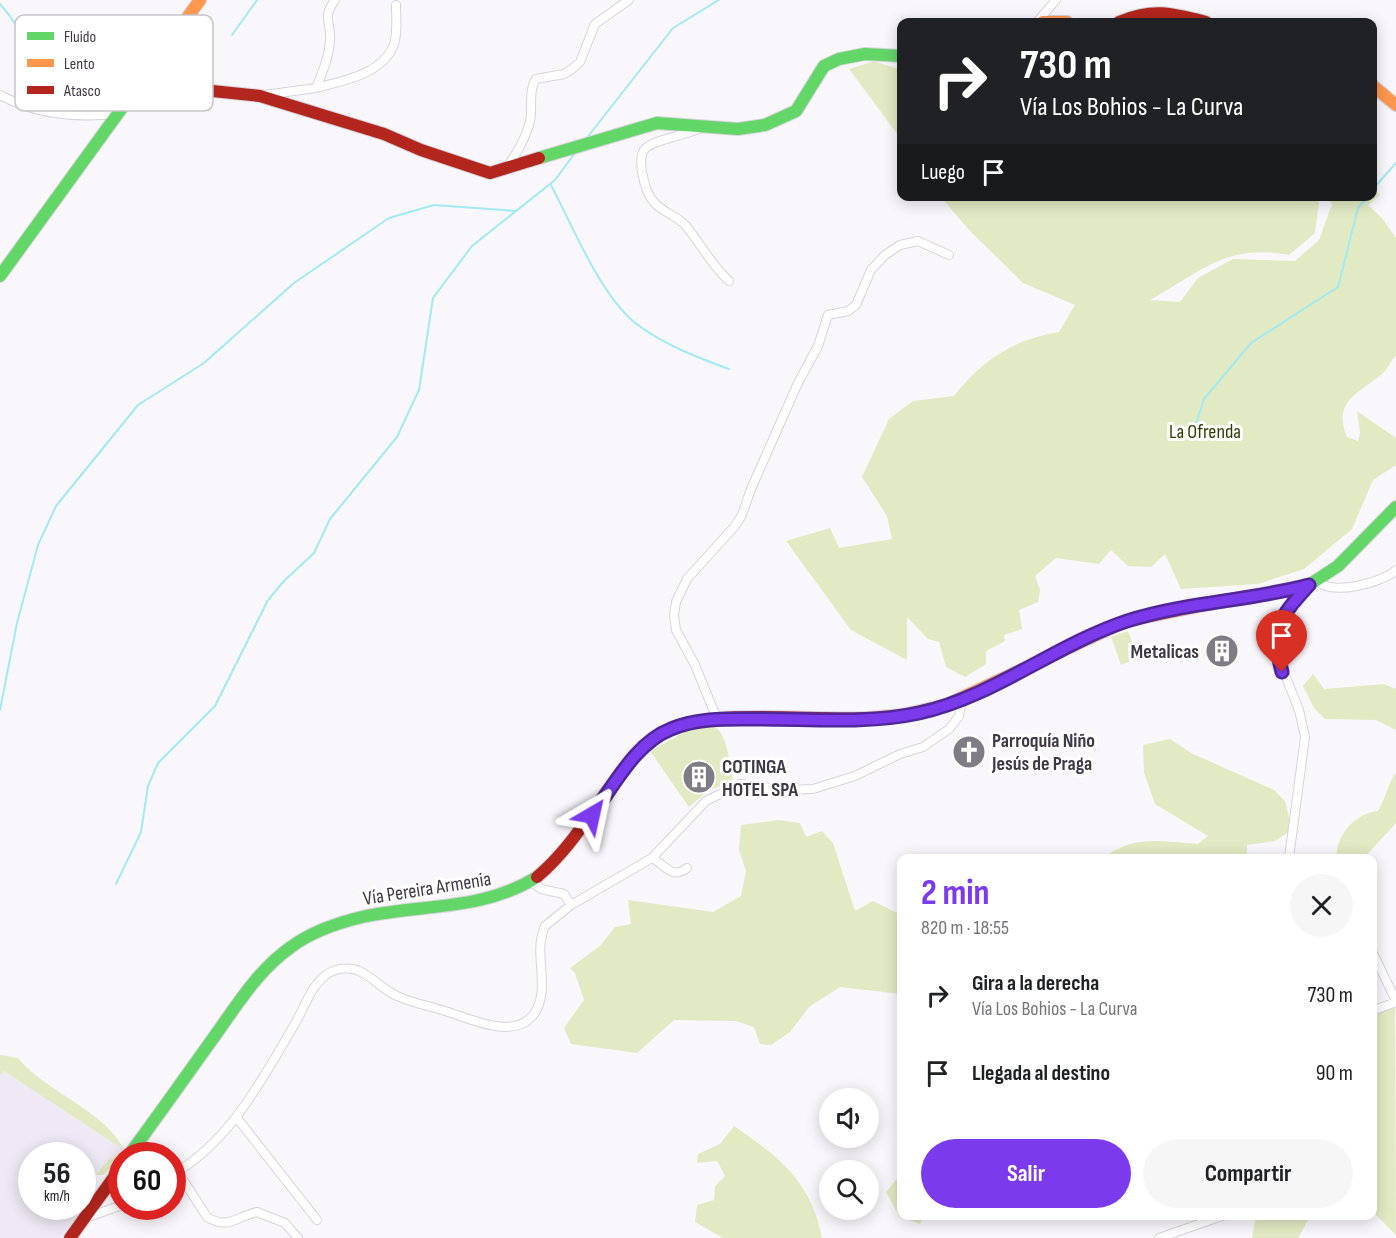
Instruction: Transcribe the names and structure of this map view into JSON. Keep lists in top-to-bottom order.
{
  "streets": {
    "main road": ["Vía Pereira Armenia"]
  },
  "parks": ["La Ofrenda"],
  "places": {
    "building": ["Metalicas", "COTINGA HOTEL SPA"],
    "church": ["Parroquía Niño Jesús de Praga"]
  },
  "legend": ["Fluido", "Lento", "Atasco"],
  "page": {
    "turn": ["730 m", "Vía Los Bohios - La Curva"],
    "then": "Luego",
    "heading": ["2 min", "820 m · 18:55"],
    "list": [
      {
        "name": "Gira a la derecha",
        "note": "Vía Los Bohios - La Curva",
        "value": "730 m"
      },
      {
        "name": "Llegada al destino",
        "value": "90 m"
      }
    ],
    "buttons": ["Salir", "Compartir"],
    "speed": "56 km/h",
    "limit": "60"
  }
}
